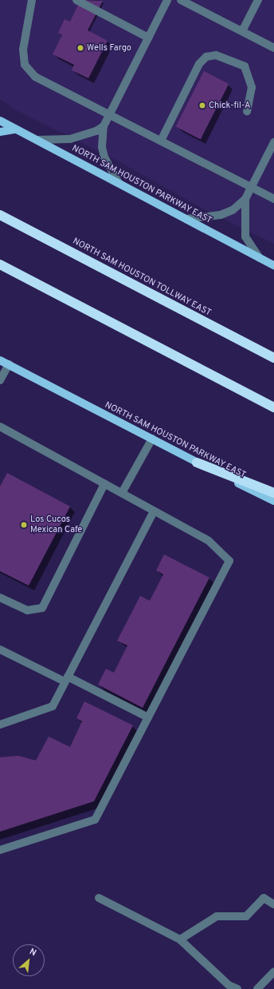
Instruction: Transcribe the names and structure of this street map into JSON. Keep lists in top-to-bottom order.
{
  "streets": {
    "highway": ["NORTH SAM HOUSTON TOLLWAY EAST"],
    "main road": ["NORTH SAM HOUSTON PARKWAY EAST"]
  },
  "places": ["Wells Fargo", "Chick-fil-A", "Los Cucos Mexican Cafe"],
  "north": "top right"
}
